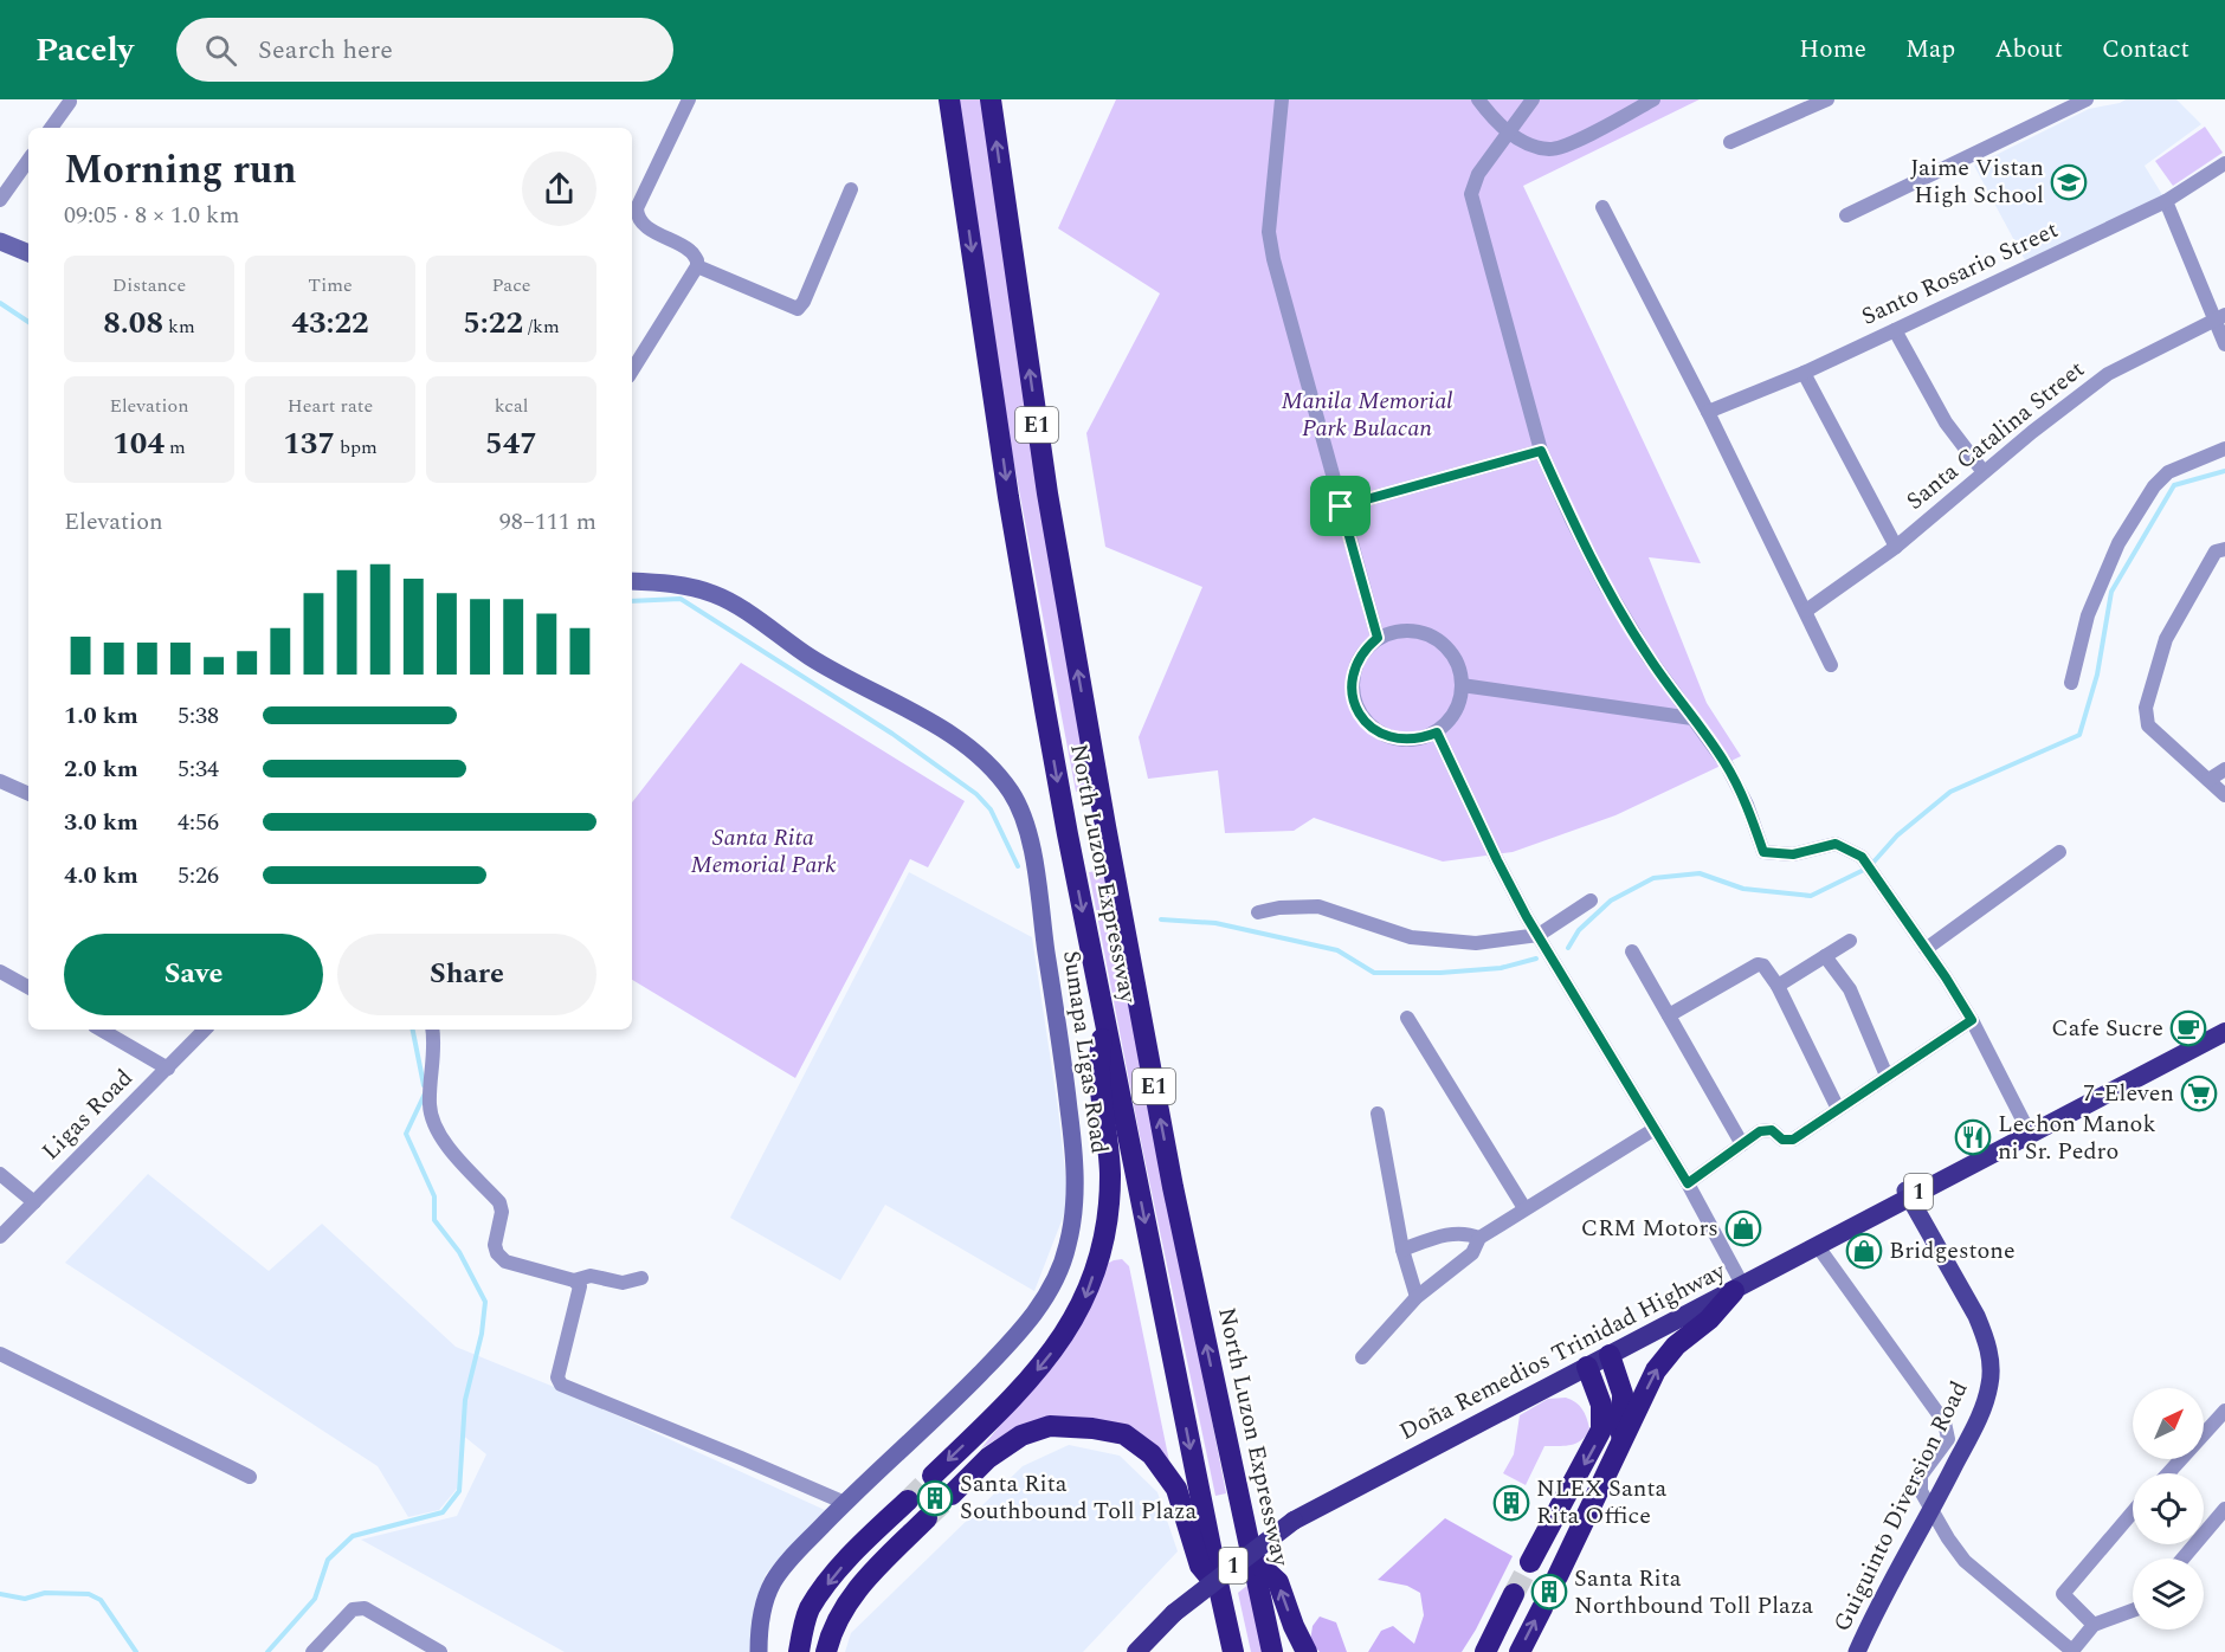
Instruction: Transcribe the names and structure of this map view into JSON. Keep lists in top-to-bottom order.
{
  "streets": {
    "highway": [
      "E1",
      "North Luzon Expressway",
      "1",
      "Doña Remedios Trinidad Highway"
    ],
    "main road": ["Sumapa Ligas Road", "Guiguinto Diversion Road"],
    "street": ["Santo Rosario Street", "Santa Catalina Street", "Ligas Road"]
  },
  "parks": ["Manila Memorial Park Bulacan", "Santa Rita Memorial Park"],
  "places": {
    "school or university": ["Jaime Vistan High School"],
    "cafe": ["Cafe Sucre"],
    "supermarket": ["7-Eleven"],
    "restaurant": ["Lechon Manok ni Sr. Pedro"],
    "shop": ["CRM Motors", "Bridgestone"],
    "building": ["Santa Rita Southbound Toll Plaza", "NLEX Santa Rita Office", "Santa Rita Northbound Toll Plaza"]
  },
  "north": "top right",
  "page": {
    "header": "Pacely",
    "search": "Search here",
    "nav": [
      "Home",
      "Map",
      "About",
      "Contact"
    ],
    "heading": ["Morning run", "09:05 · 8 × 1.0 km"],
    "stats": [
      ["Distance", "8.08 km"],
      ["Time", "43:22"],
      ["Pace", "5:22 /km"],
      ["Elevation", "104 m"],
      ["Heart rate", "137 bpm"],
      ["kcal", "547"]
    ],
    "chart": ["Elevation", "98–111 m"],
    "list": [
      {
        "name": "1.0 km",
        "note": "5:38"
      },
      {
        "name": "2.0 km",
        "note": "5:34"
      },
      {
        "name": "3.0 km",
        "note": "4:56"
      },
      {
        "name": "4.0 km",
        "note": "5:26"
      }
    ],
    "buttons": ["Save", "Share"]
  }
}
